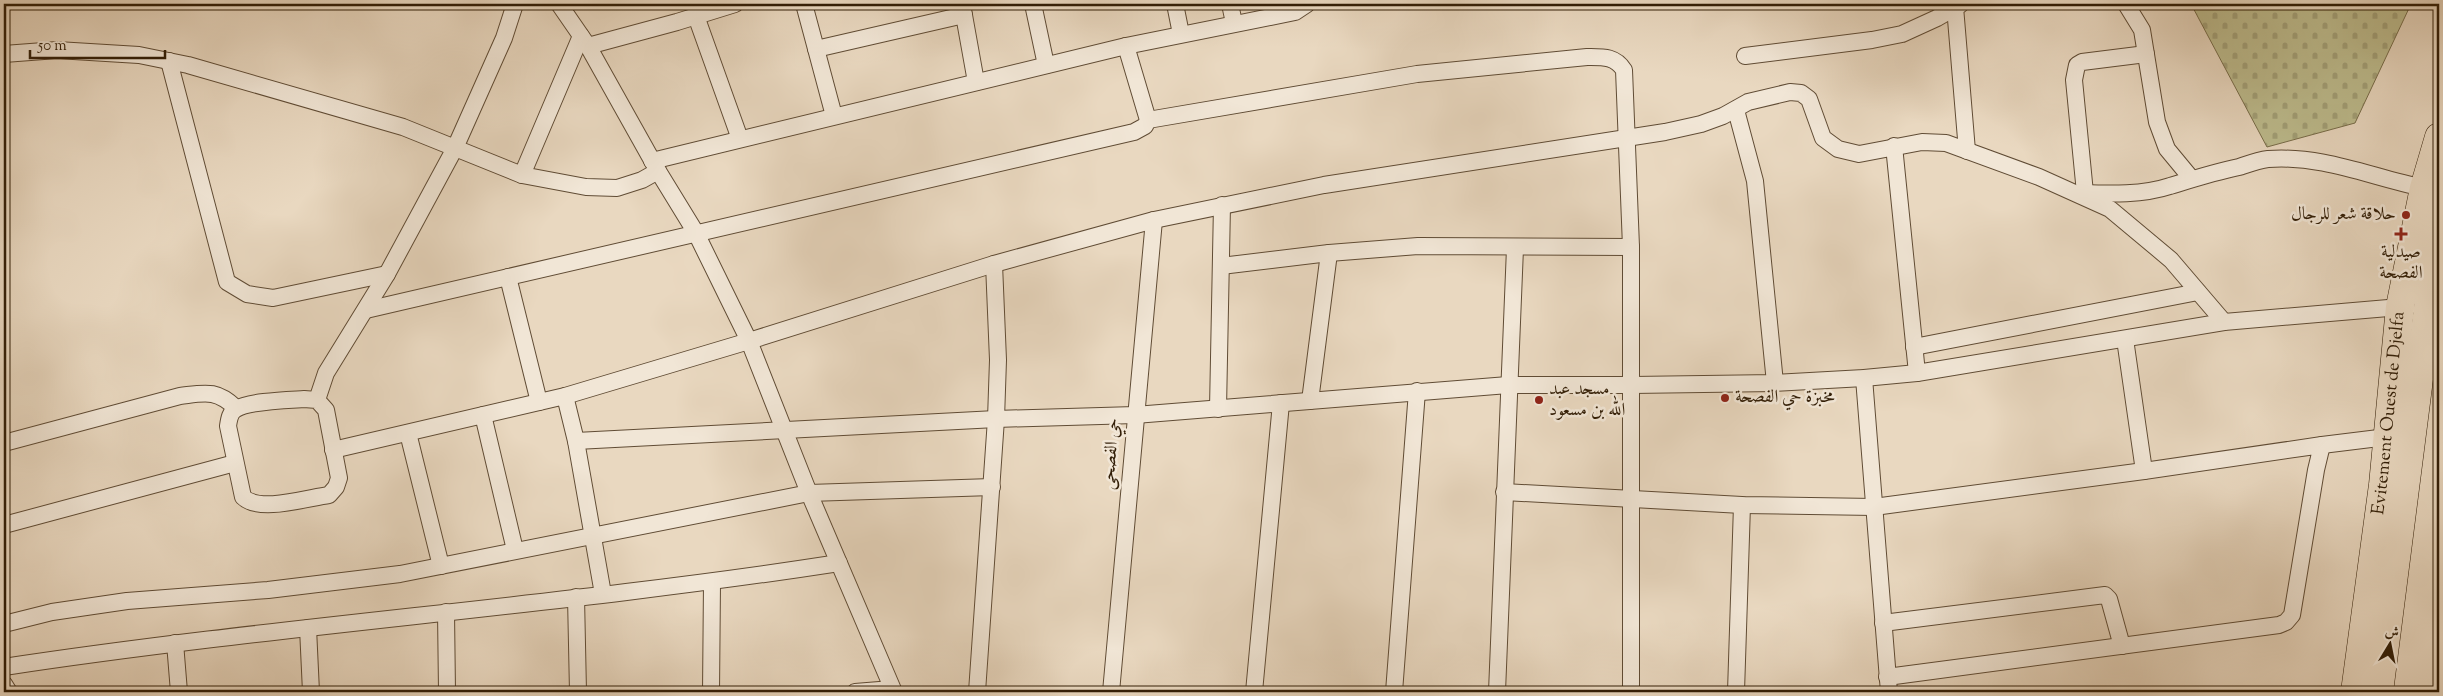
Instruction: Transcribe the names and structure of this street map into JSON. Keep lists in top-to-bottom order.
{
  "streets": {
    "highway": ["Evitement Ouest de Djelfa"],
    "street": ["حي الفصحى"]
  },
  "places": {
    "other": ["حلاقة شعر للرجال", "مخبزة حي الفصحة", "مسجد عبد الله بن مسعود"],
    "health": ["صيدلية الفصحة"]
  },
  "scale_bar": "50 m",
  "north": "top"
}
